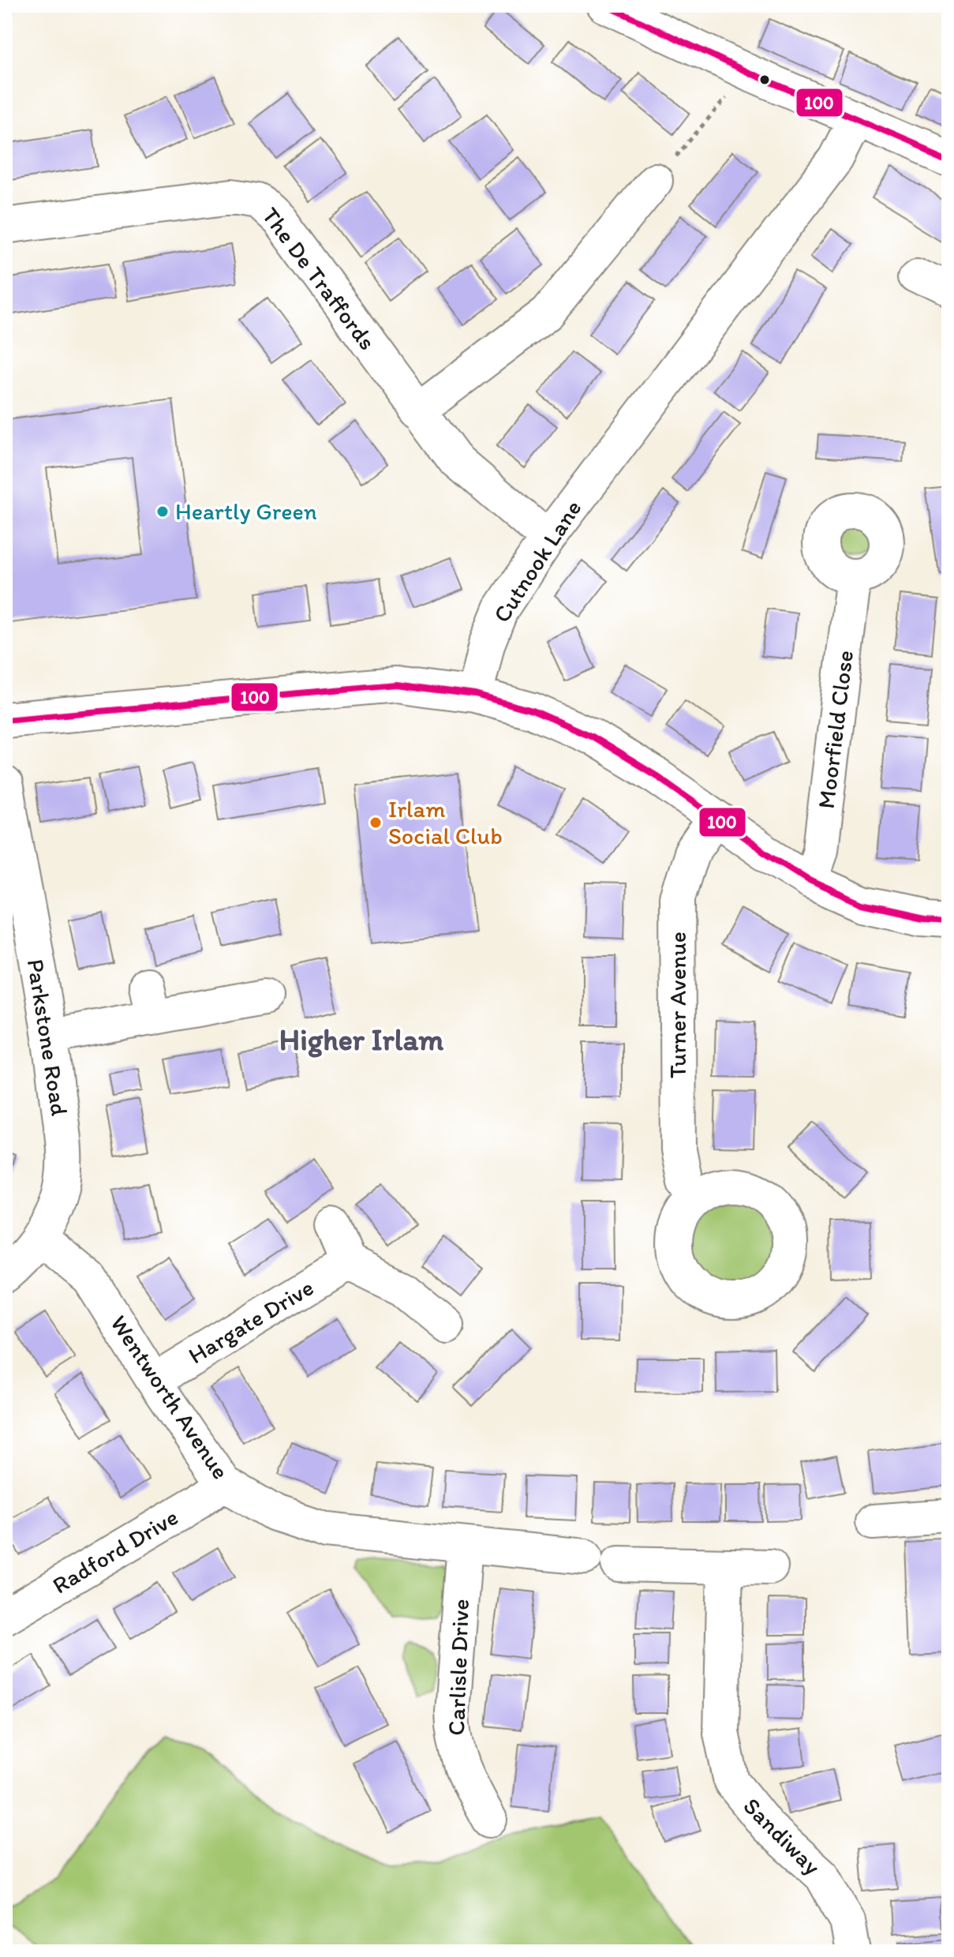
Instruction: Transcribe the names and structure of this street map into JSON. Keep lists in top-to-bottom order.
{
  "streets": {
    "street": [
      "The De Traffords",
      "Cutnook Lane",
      "Moorfield Close",
      "Turner Avenue",
      "Parkstone Road",
      "Hargate Drive",
      "Wentworth Avenue",
      "Radford Drive",
      "Carlisle Drive",
      "Sandiway"
    ]
  },
  "crossings": [
    ["The De Traffords", "Cutnook Lane"],
    ["Parkstone Road", "Wentworth Avenue"],
    ["Hargate Drive", "Wentworth Avenue"],
    ["Wentworth Avenue", "Radford Drive"],
    ["Wentworth Avenue", "Carlisle Drive"]
  ],
  "districts": ["Higher Irlam"],
  "places": ["Heartly Green", "Irlam Social Club"],
  "lines": ["transit line 100"]
}
